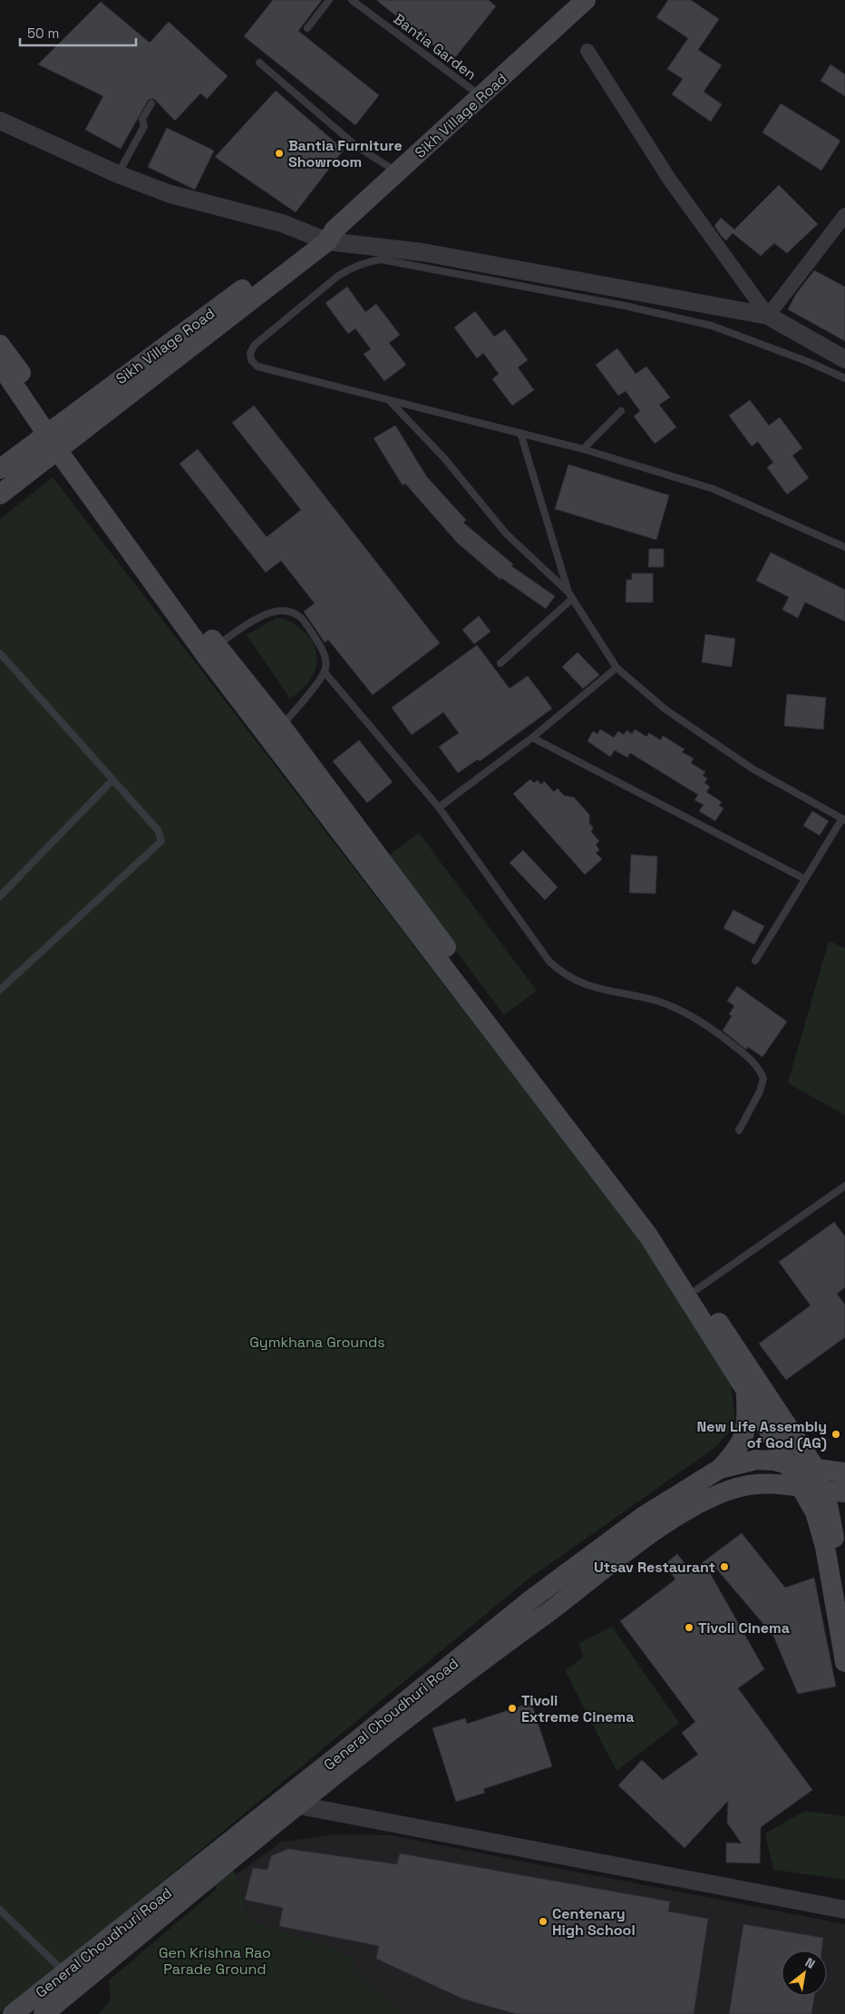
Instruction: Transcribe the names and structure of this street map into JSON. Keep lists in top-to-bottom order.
{
  "streets": {
    "main road": ["Sikh Village Road", "General Choudhuri Road"],
    "lane": ["Bantia Garden"]
  },
  "crossings": [
    ["Bantia Garden", "Sikh Village Road"]
  ],
  "parks": ["Gymkhana Grounds", "Gen Krishna Rao Parade Ground"],
  "places": [
    "Bantia Furniture Showroom",
    "New Life Assembly of God (AG)",
    "Utsav Restaurant",
    "Tivoli Cinema",
    "Tivoli Extreme Cinema",
    "Centenary High School"
  ],
  "scale_bar": "50 m",
  "north": "top right"
}
